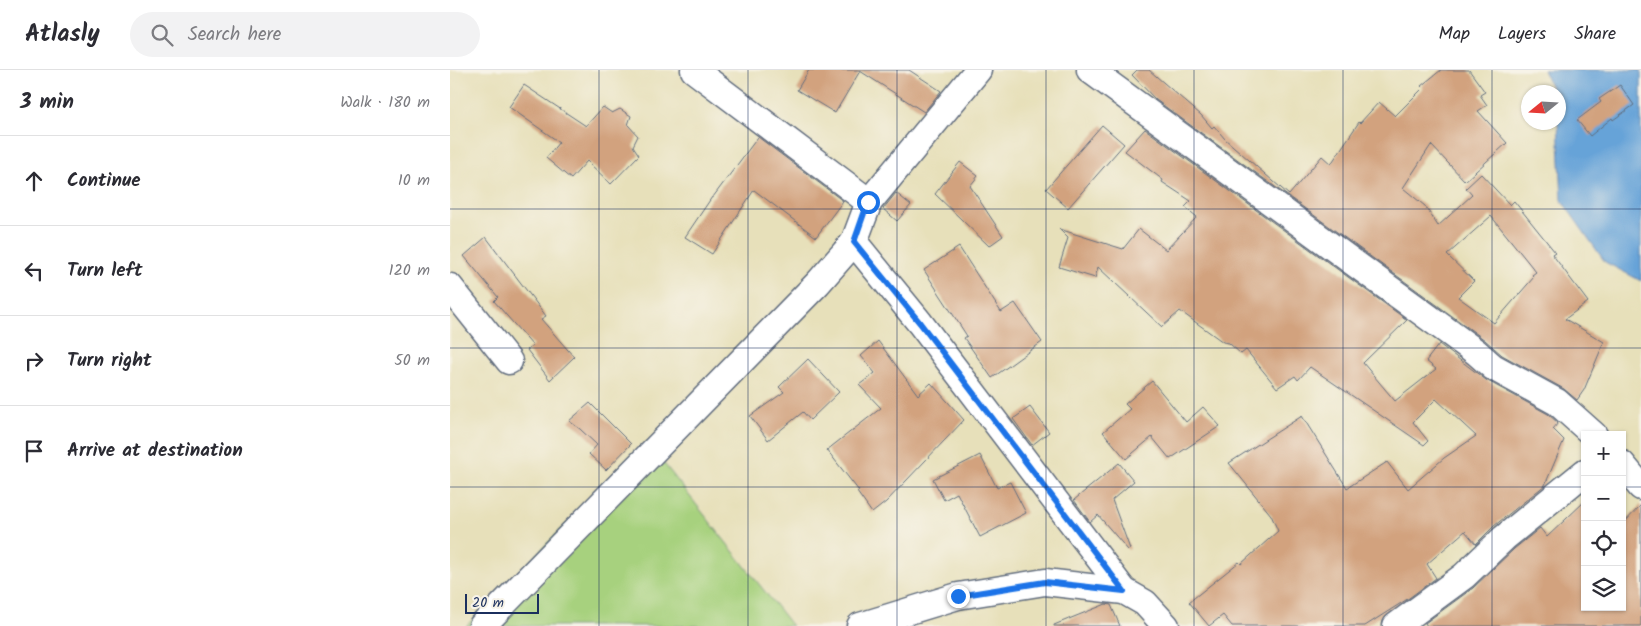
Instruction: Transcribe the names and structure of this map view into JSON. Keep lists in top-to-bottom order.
{
  "scale_bar": "20 m",
  "north": "left",
  "page": {
    "header": "Atlasly",
    "search": "Search here",
    "nav": ["Map", "Layers", "Share"],
    "heading": ["3 min", "Walk · 180 m"],
    "list": [
      ["Continue", "10 m"],
      ["Turn left", "120 m"],
      ["Turn right", "50 m"],
      "Arrive at destination"
    ],
    "map_buttons": ["+", "−"],
    "scale": "20 m"
  }
}
